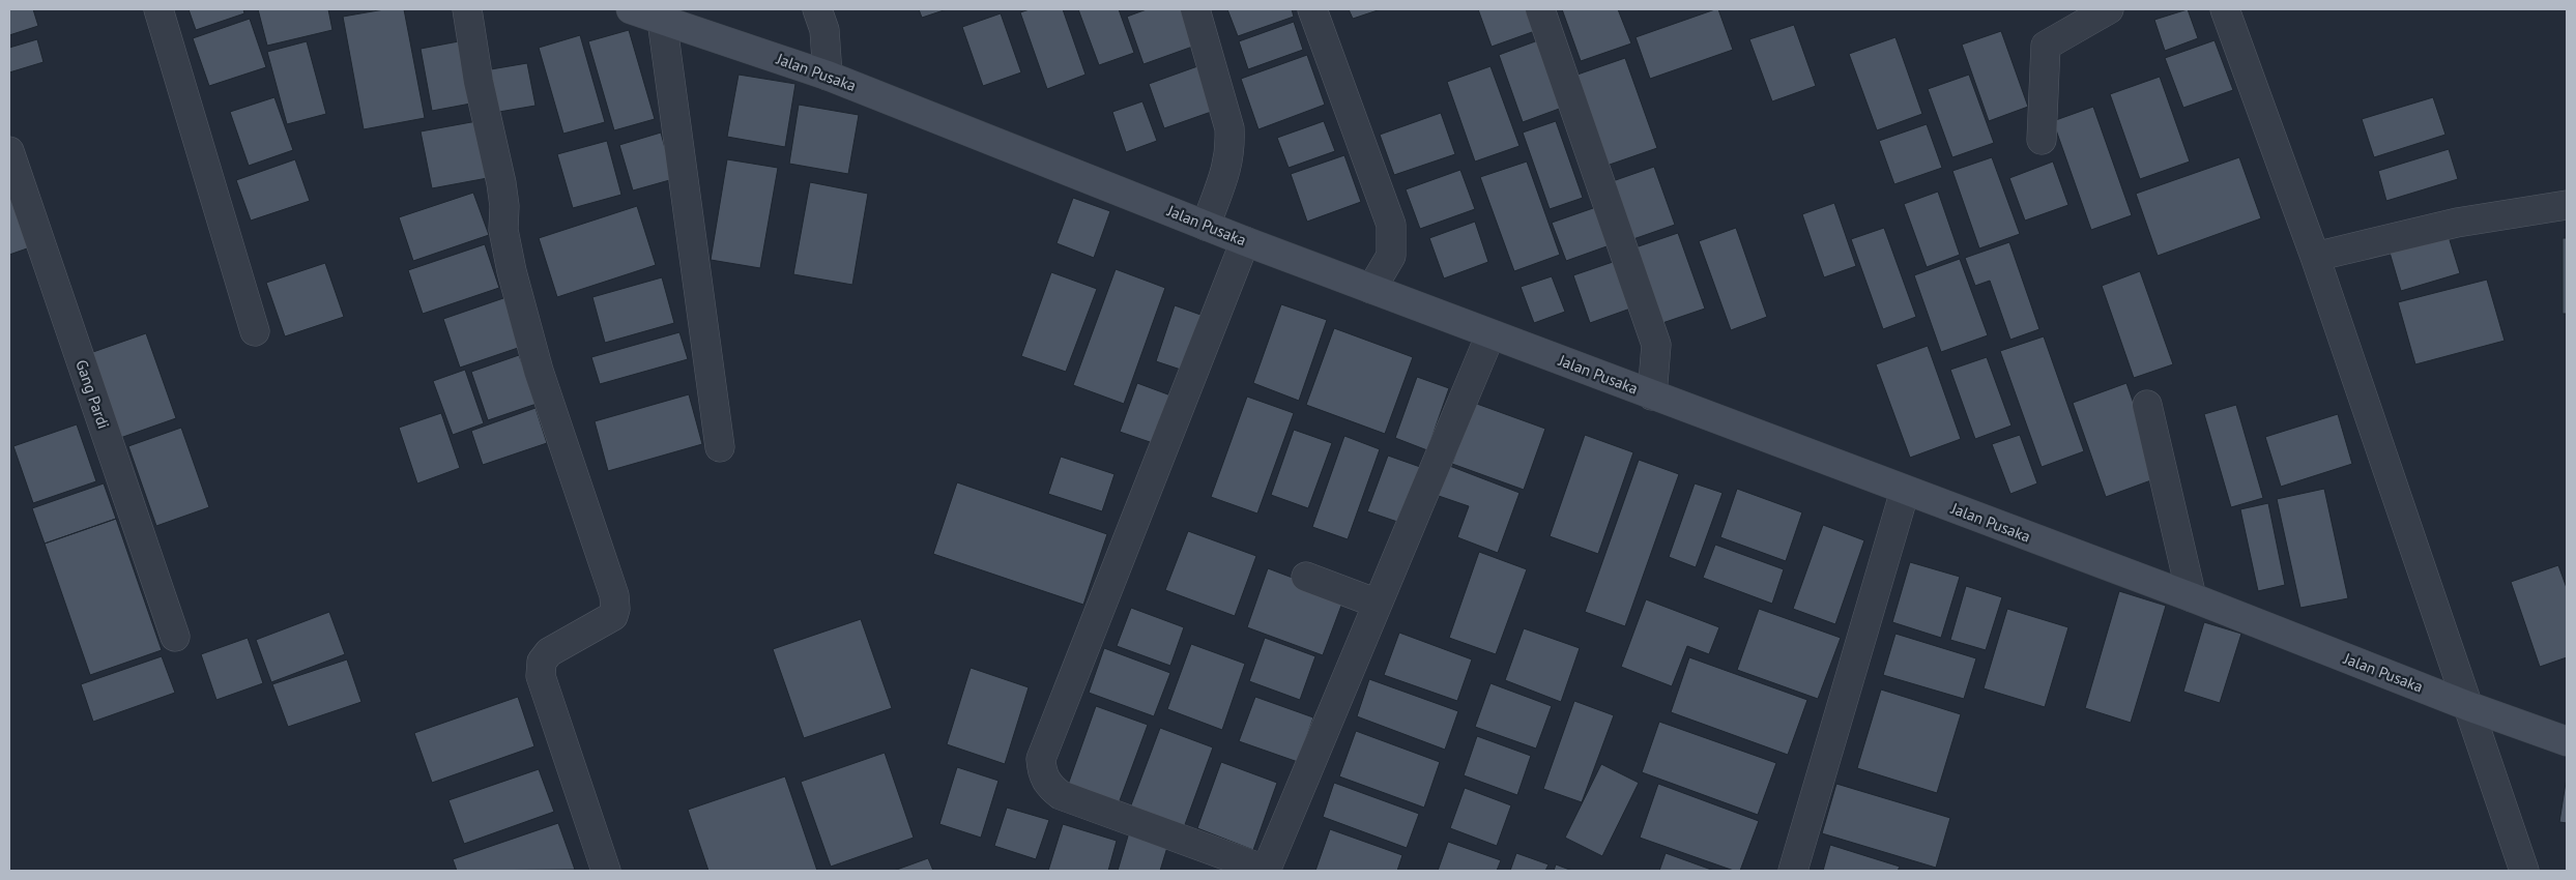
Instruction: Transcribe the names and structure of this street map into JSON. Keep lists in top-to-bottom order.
{
  "streets": {
    "street": ["Jalan Pusaka", "Gang Pardi"]
  }
}
